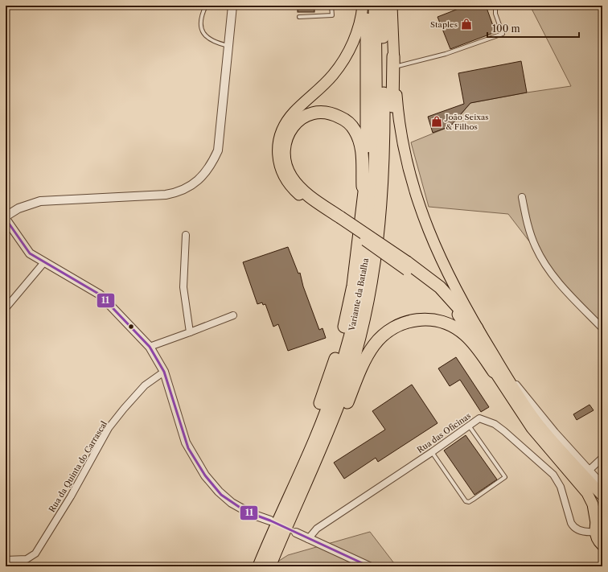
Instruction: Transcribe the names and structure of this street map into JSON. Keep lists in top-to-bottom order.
{
  "streets": {
    "highway": ["Variante da Batalha"],
    "street": ["Rua das Oficinas", "Rua da Quinta do Carrascal"]
  },
  "places": {
    "shop": ["Staples", "João Seixas & Filhos"]
  },
  "lines": ["transit line 11"],
  "scale_bar": "100 m"
}
